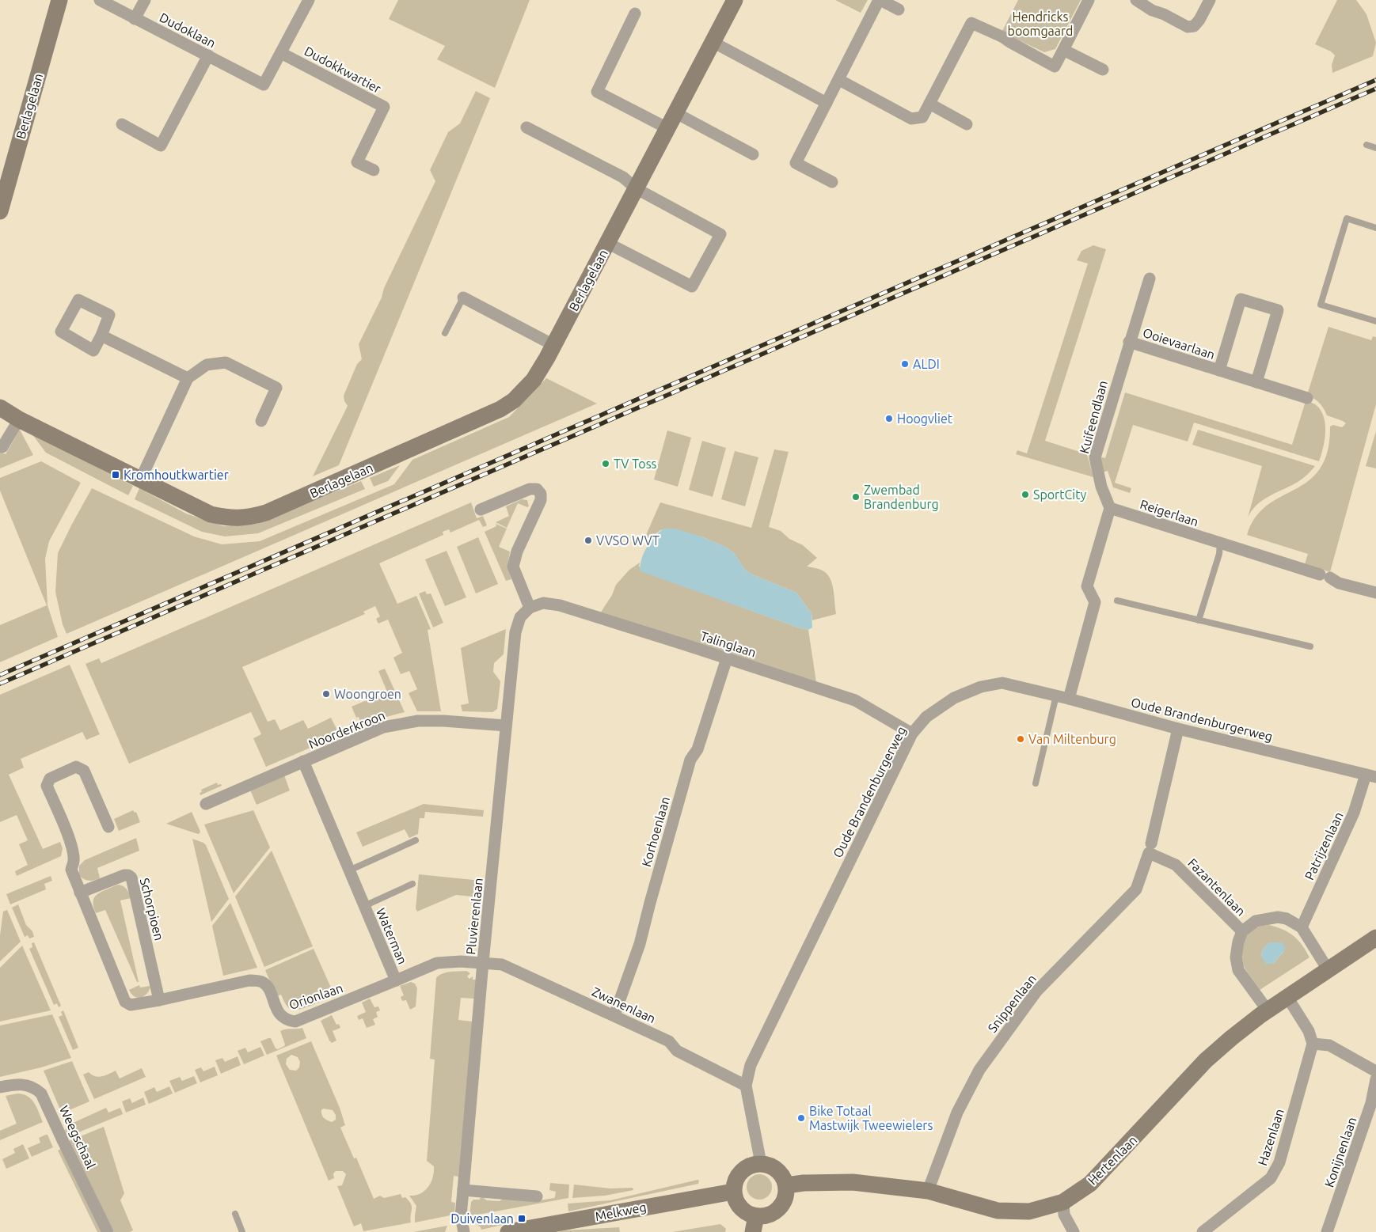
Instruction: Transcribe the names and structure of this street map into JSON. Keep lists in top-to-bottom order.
{
  "streets": {
    "street": [
      "Dudoklaan",
      "Dudokkwartier",
      "Berlagelaan",
      "Ooievaarlaan",
      "Kuifeendlaan",
      "Reigerlaan",
      "Talinglaan",
      "Oude Brandenburgerweg",
      "Noorderkroon",
      "Korhoenlaan",
      "Patrijzenlaan",
      "Fazantenlaan",
      "Schorpioen",
      "Pluvierenlaan",
      "Waterman",
      "Orionlaan",
      "Snippenlaan",
      "Zwanenlaan",
      "Weegschaal",
      "Hazenlaan",
      "Konijnenlaan",
      "Hertenlaan",
      "Melkweg"
    ]
  },
  "crossings": [
    ["Dudoklaan", "Dudokkwartier"],
    ["Ooievaarlaan", "Kuifeendlaan"],
    ["Kuifeendlaan", "Reigerlaan"],
    ["Talinglaan", "Oude Brandenburgerweg"],
    ["Talinglaan", "Korhoenlaan"],
    ["Talinglaan", "Pluvierenlaan"],
    ["Oude Brandenburgerweg", "Patrijzenlaan"],
    ["Oude Brandenburgerweg", "Snippenlaan"],
    ["Oude Brandenburgerweg", "Zwanenlaan"],
    ["Oude Brandenburgerweg", "Hertenlaan"],
    ["Oude Brandenburgerweg", "Melkweg"],
    ["Noorderkroon", "Pluvierenlaan"],
    ["Noorderkroon", "Waterman"],
    ["Korhoenlaan", "Zwanenlaan"],
    ["Patrijzenlaan", "Fazantenlaan"],
    ["Patrijzenlaan", "Hertenlaan"],
    ["Fazantenlaan", "Snippenlaan"],
    ["Fazantenlaan", "Hertenlaan"],
    ["Schorpioen", "Orionlaan"],
    ["Pluvierenlaan", "Waterman"],
    ["Pluvierenlaan", "Zwanenlaan"],
    ["Waterman", "Orionlaan"],
    ["Waterman", "Zwanenlaan"],
    ["Snippenlaan", "Hertenlaan"],
    ["Hertenlaan", "Melkweg"]
  ],
  "parks": ["Hendricks boomgaard"],
  "places": {
    "other": [
      "ALDI",
      "Hoogvliet",
      "TV Toss",
      "SportCity",
      "Zwembad Brandenburg",
      "VVSO WVT",
      "Woongroen",
      "Van Miltenburg",
      "Bike Totaal Mastwijk Tweewielers"
    ],
    "transit": ["Kromhoutkwartier", "Duivenlaan"]
  }
}
